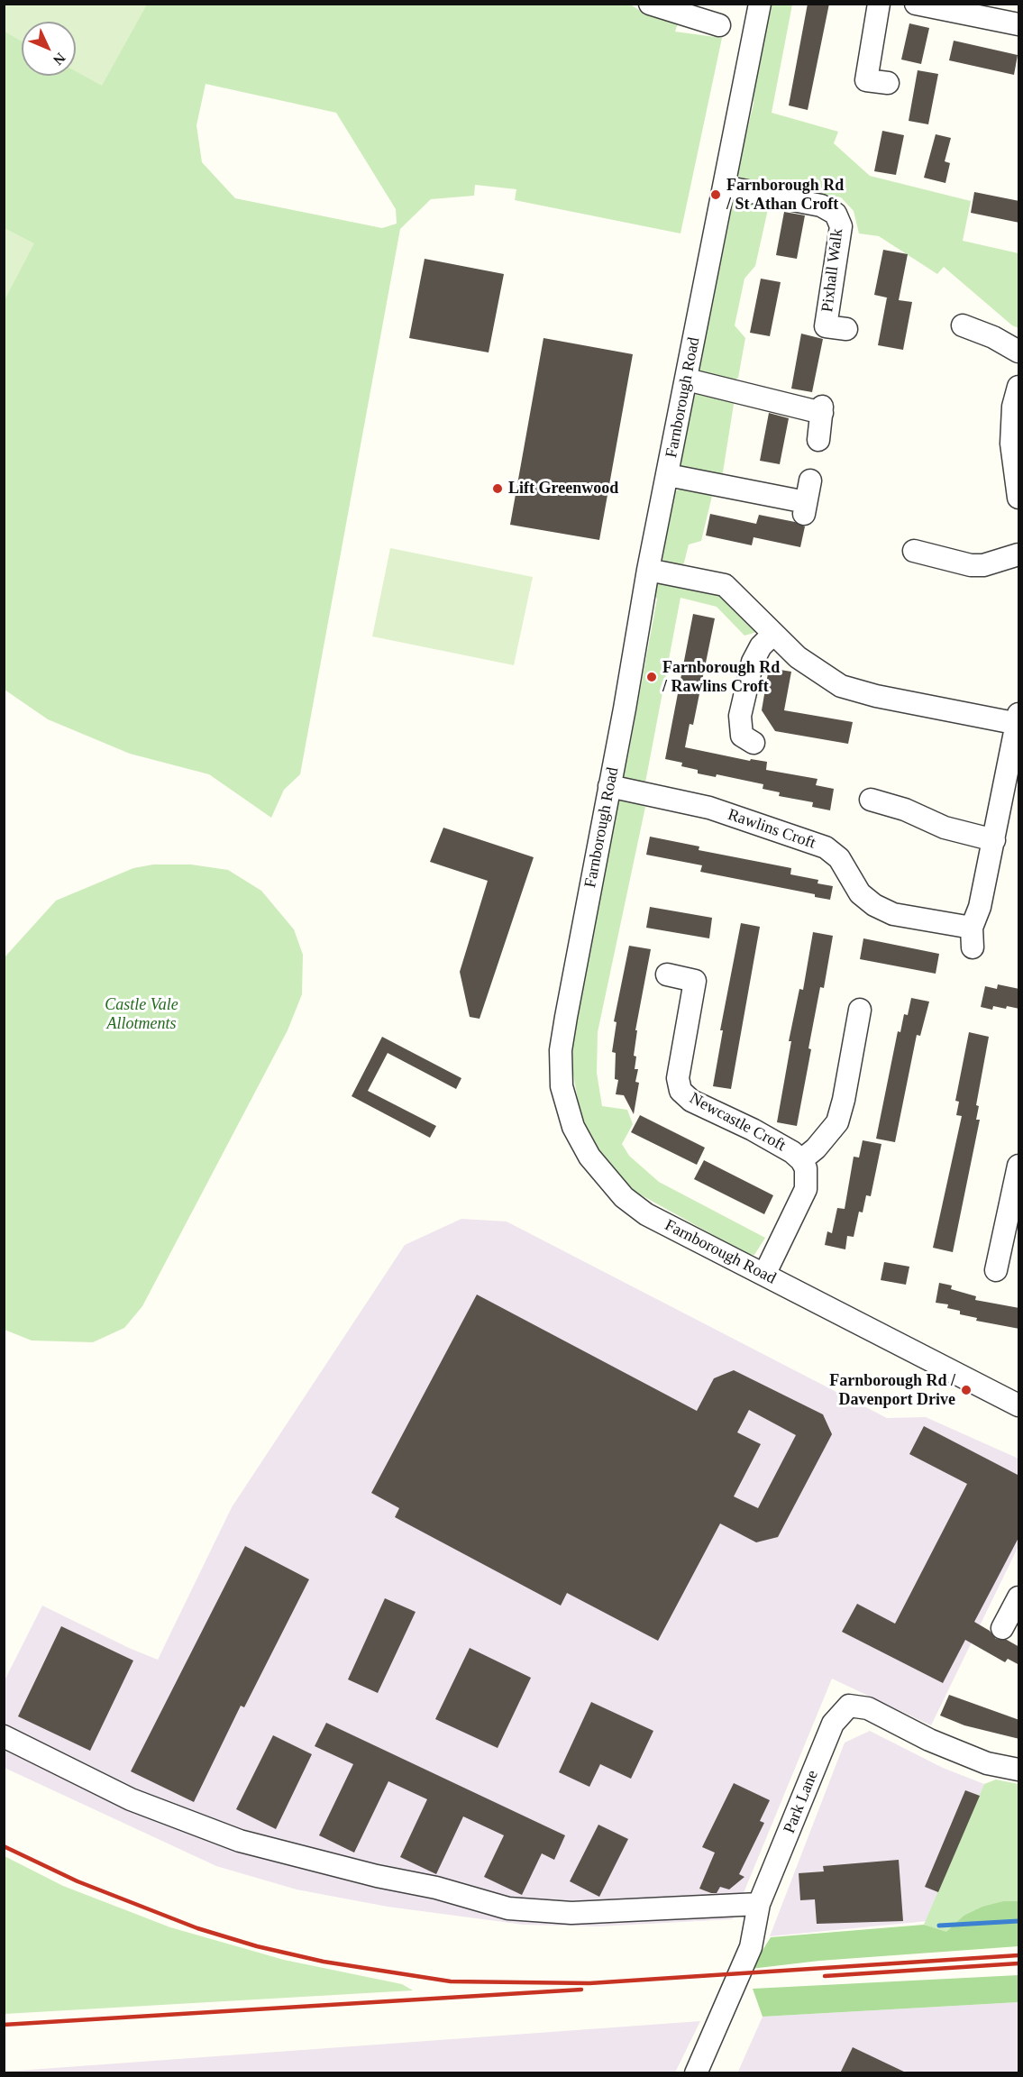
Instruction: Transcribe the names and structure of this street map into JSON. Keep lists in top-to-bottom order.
{
  "streets": {
    "street": [
      "Pixhall Walk",
      "Farnborough Road",
      "Rawlins Croft",
      "Newcastle Croft",
      "Park Lane"
    ]
  },
  "crossings": [
    ["Pixhall Walk", "Farnborough Road"],
    ["Farnborough Road", "Rawlins Croft"]
  ],
  "parks": ["Castle Vale Allotments"],
  "places": [
    "Farnborough Rd / St Athan Croft",
    "Lift Greenwood",
    "Farnborough Rd / Rawlins Croft",
    "Farnborough Rd / Davenport Drive"
  ],
  "north": "bottom right"
}
